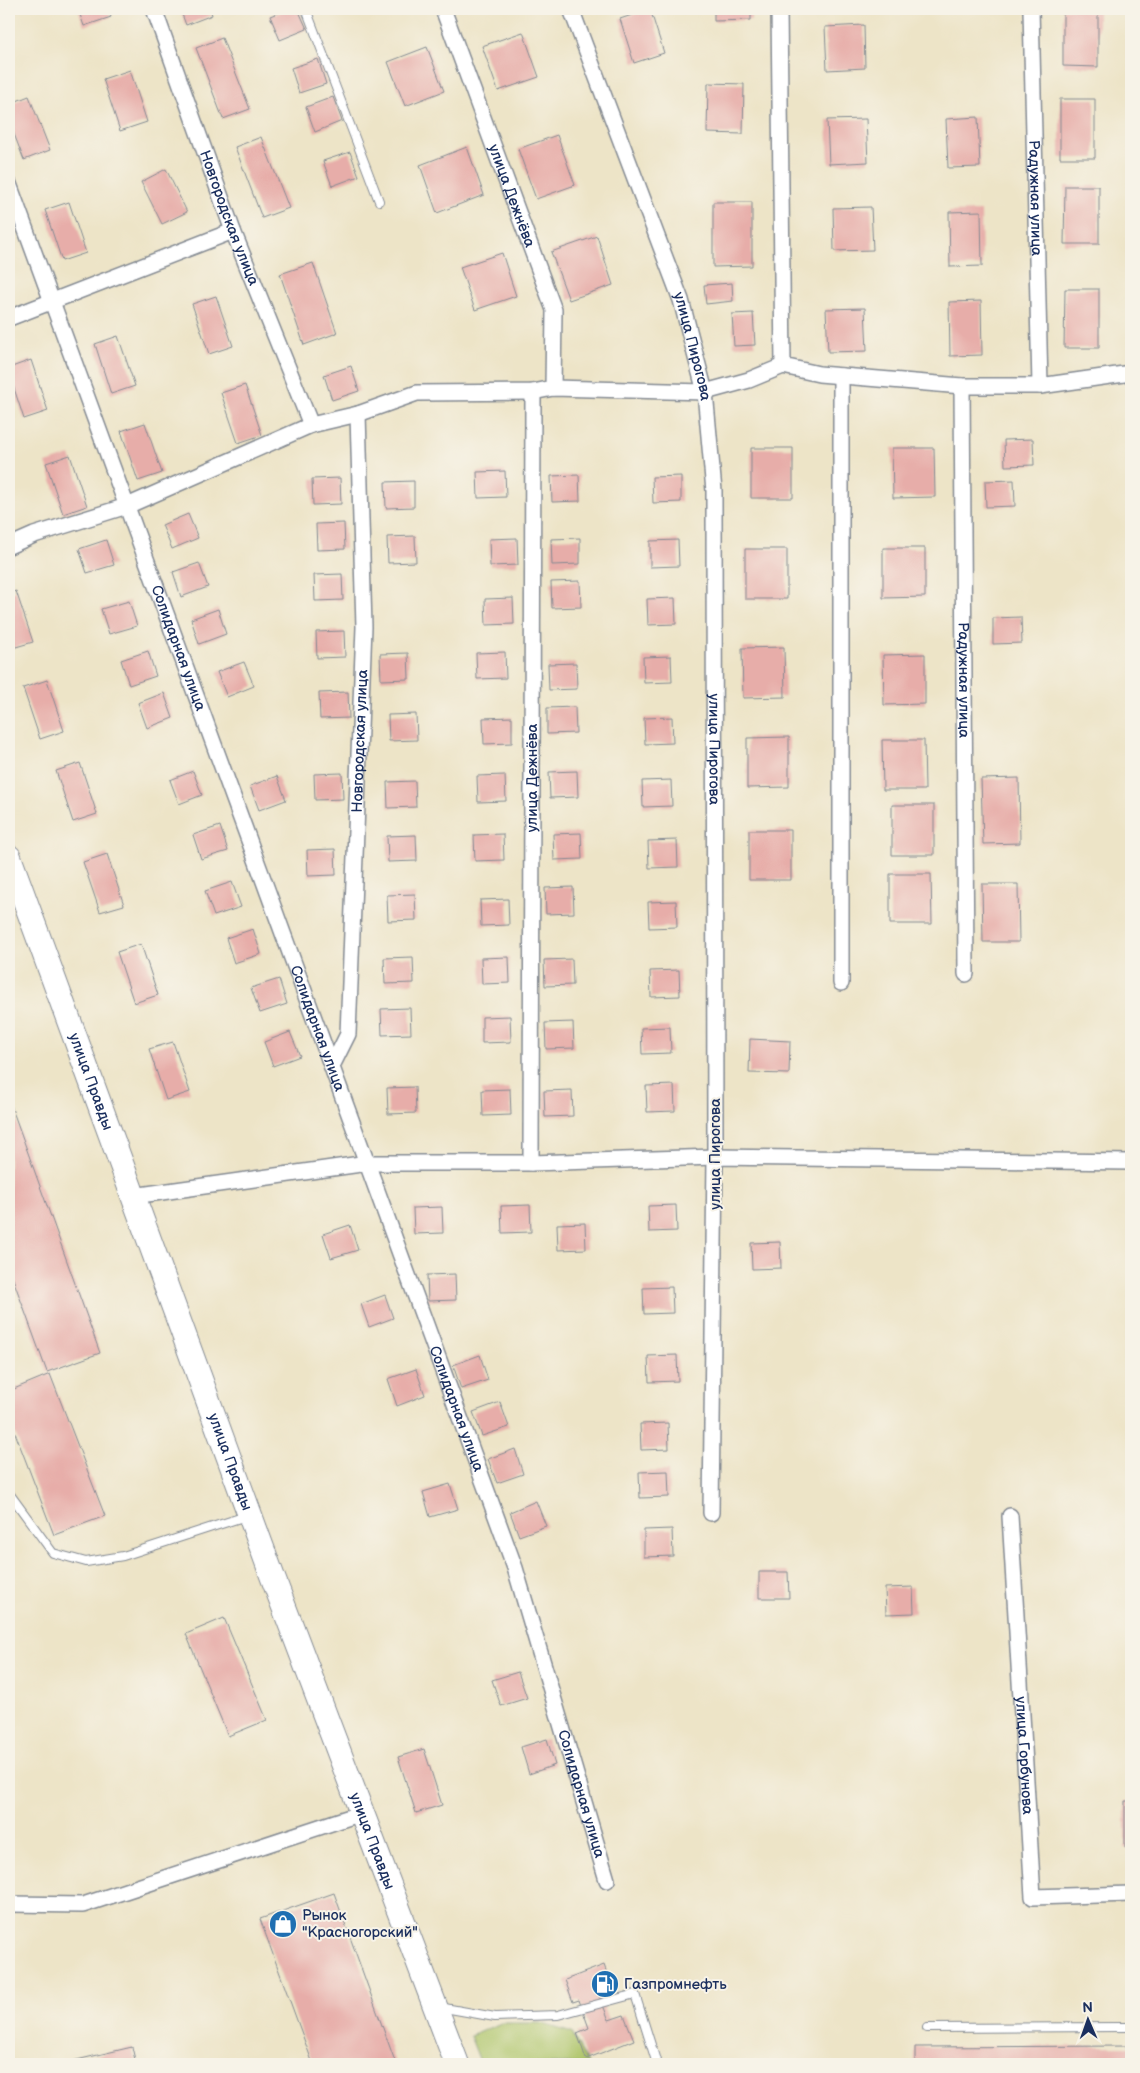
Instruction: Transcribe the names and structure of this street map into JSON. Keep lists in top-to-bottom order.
{
  "streets": {
    "main road": ["улица Правды"],
    "street": [
      "улица Дежнёва",
      "Радужная улица",
      "Новгородская улица",
      "улица Пирогова",
      "Солидарная улица",
      "улица Горбунова"
    ]
  },
  "crossings": [
    ["Новгородская улица", "Солидарная улица"]
  ],
  "places": {
    "shop": ["Рынок \"Красногорский\""],
    "fuel station": ["Газпромнефть"]
  },
  "north": "top"
}
